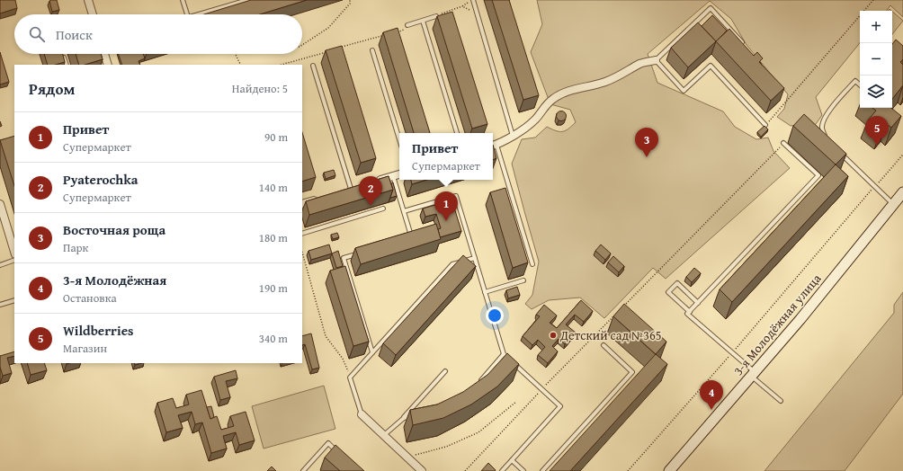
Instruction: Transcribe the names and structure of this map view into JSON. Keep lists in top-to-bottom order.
{
  "streets": {
    "main road": ["3-я Молодёжная улица"]
  },
  "places": ["Детский сад №365"],
  "page": {
    "map_buttons": ["+", "−"],
    "search": "Поиск",
    "heading": ["Рядом", "Найдено: 5"],
    "list": [
      {
        "mark": "1",
        "name": "Привет",
        "note": "Супермаркет",
        "value": "90 m"
      },
      {
        "mark": "2",
        "name": "Pyaterochka",
        "note": "Супермаркет",
        "value": "140 m"
      },
      {
        "mark": "3",
        "name": "Восточная роща",
        "note": "Парк",
        "value": "180 m"
      },
      {
        "mark": "4",
        "name": "3-я Молодёжная",
        "note": "Остановка",
        "value": "190 m"
      },
      {
        "mark": "5",
        "name": "Wildberries",
        "note": "Магазин",
        "value": "340 m"
      }
    ],
    "pins": [
      "5",
      "3",
      "2",
      "1",
      "4"
    ],
    "popup": ["Привет", "Супермаркет"]
  }
}
